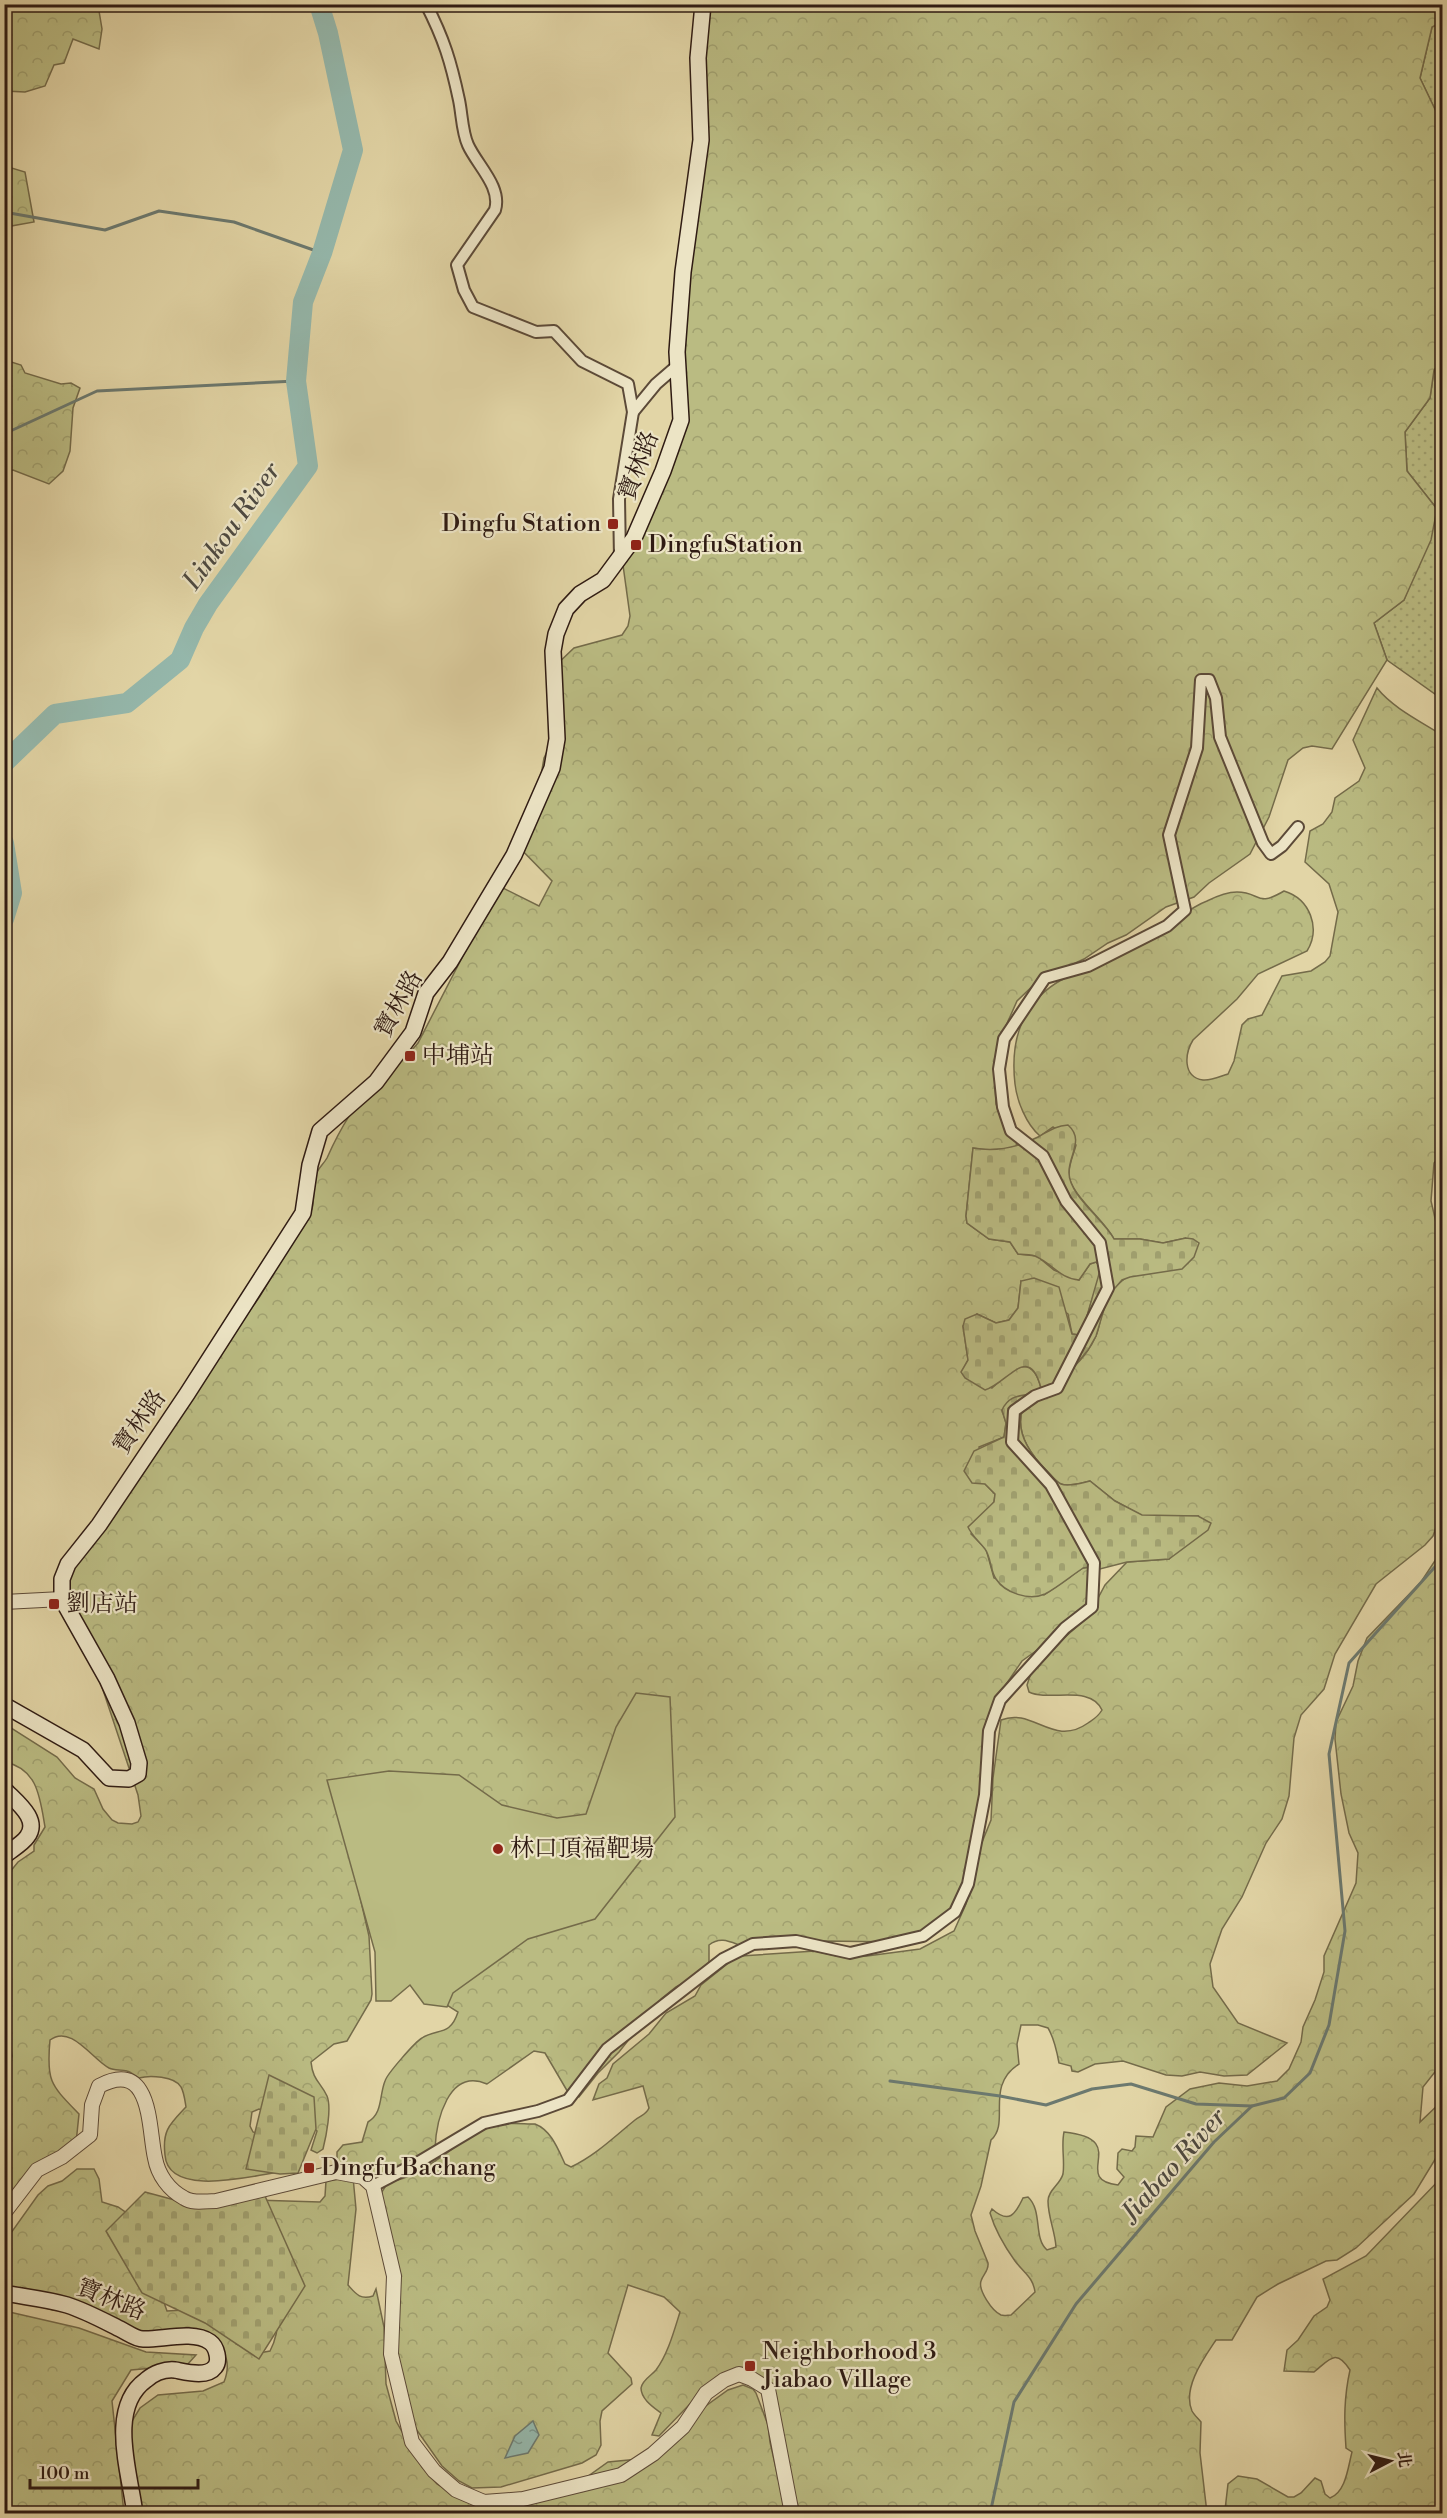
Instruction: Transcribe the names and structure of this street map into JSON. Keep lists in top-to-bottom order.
{
  "streets": {
    "main road": ["寶林路"]
  },
  "water": ["Linkou River", "Jiabao River"],
  "places": {
    "transit": [
      "Dingfu Station",
      "DingfuStation",
      "中埔站",
      "劉店站",
      "Dingfu Bachang",
      "Neighborhood 3 Jiabao Village"
    ],
    "other": ["林口頂福靶場"]
  },
  "scale_bar": "100 m",
  "north": "right"
}
